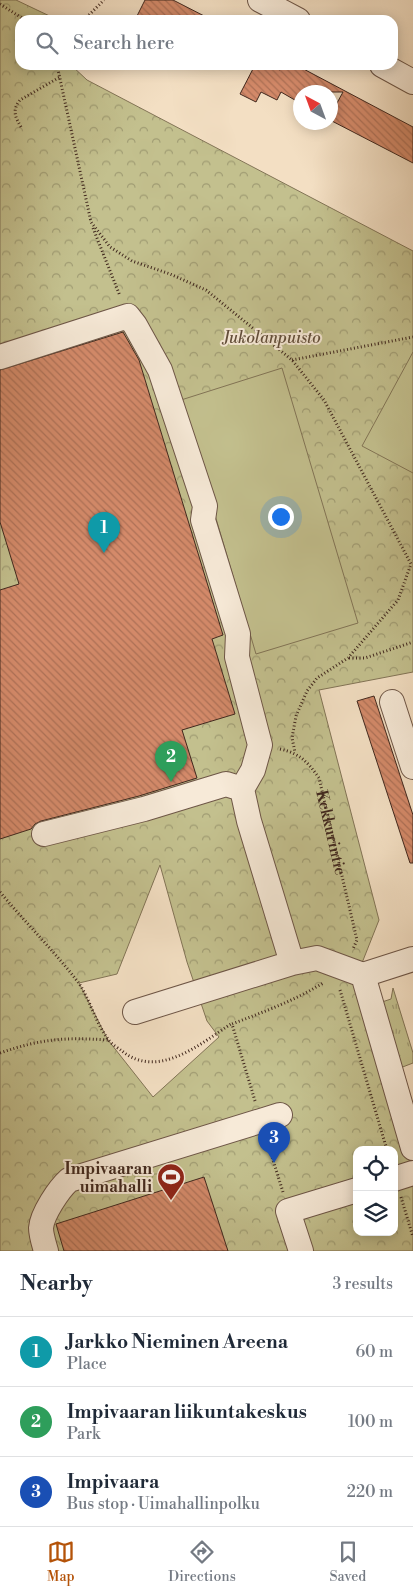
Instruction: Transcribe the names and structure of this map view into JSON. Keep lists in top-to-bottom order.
{
  "streets": {
    "path": ["Kekkurintie"]
  },
  "parks": ["Jukolanpuisto"],
  "places": {
    "sports": ["Impivaaran uimahalli"]
  },
  "north": "top left",
  "page": {
    "search": "Search here",
    "pins": ["1", "2", "3"],
    "heading": ["Nearby", "3 results"],
    "list": [
      {
        "mark": "1",
        "name": "Jarkko Nieminen Areena",
        "note": "Place",
        "value": "60 m"
      },
      {
        "mark": "2",
        "name": "Impivaaran liikuntakeskus",
        "note": "Park",
        "value": "100 m"
      },
      {
        "mark": "3",
        "name": "Impivaara",
        "note": "Bus stop · Uimahallinpolku",
        "value": "220 m"
      }
    ],
    "nav": ["Map", "Directions", "Saved"]
  }
}
